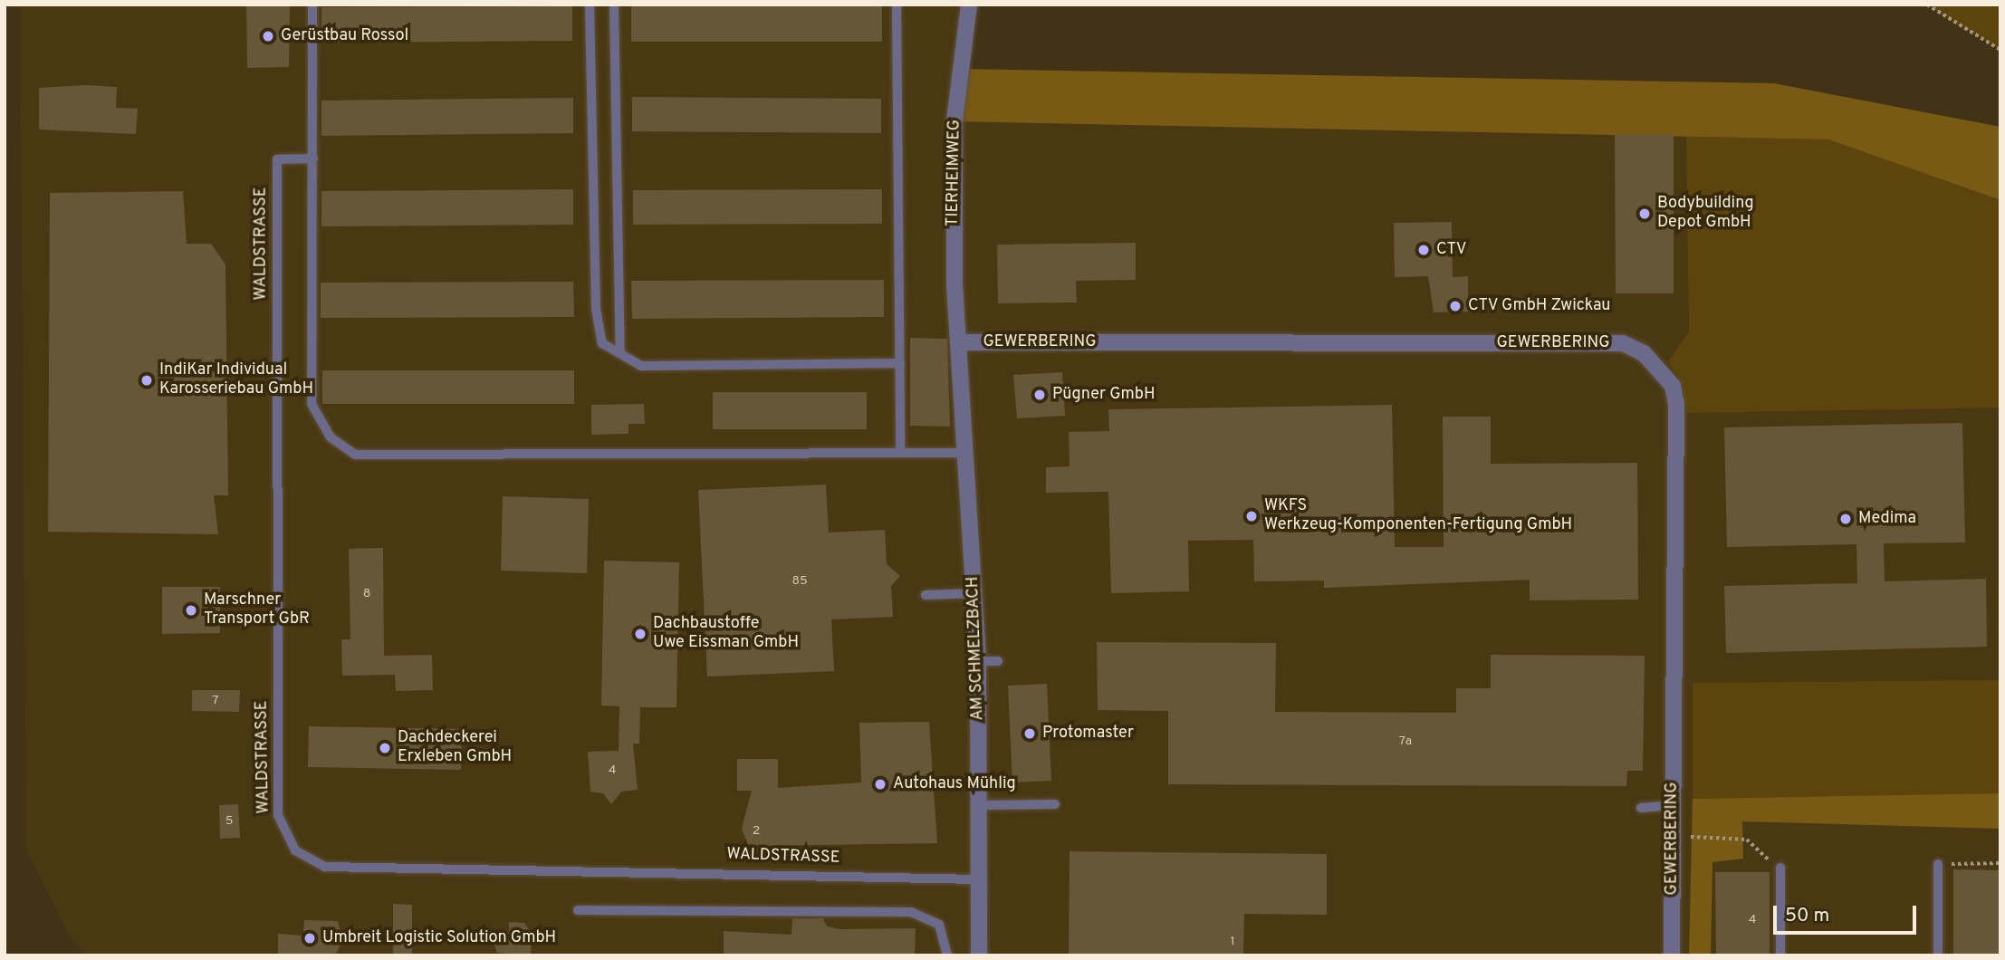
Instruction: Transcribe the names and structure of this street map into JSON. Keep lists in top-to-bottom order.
{
  "streets": {
    "street": ["TIERHEIMWEG", "GEWERBERING", "AM SCHMELZBACH"],
    "lane": ["WALDSTRASSE"]
  },
  "crossings": [
    ["TIERHEIMWEG", "GEWERBERING"],
    ["TIERHEIMWEG", "AM SCHMELZBACH"],
    ["WALDSTRASSE", "AM SCHMELZBACH"],
    ["GEWERBERING", "AM SCHMELZBACH"]
  ],
  "places": [
    "Gerüstbau Rossol",
    "Bodybuilding Depot GmbH",
    "CTV",
    "CTV GmbH Zwickau",
    "IndiKar Individual Karosseriebau GmbH",
    "Pügner GmbH",
    "WKFS Werkzeug-Komponenten-Fertigung GmbH",
    "Medima",
    "Marschner Transport GbR",
    "Dachbaustoffe Uwe Eissman GmbH",
    "Protomaster",
    "Dachdeckerei Erxleben GmbH",
    "Autohaus Mühlig",
    "Umbreit Logistic Solution GmbH"
  ],
  "house_numbers": [
    "85",
    "8",
    "7",
    "7a",
    "4",
    "5",
    "2",
    "4",
    "1"
  ],
  "scale_bar": "50 m"
}
